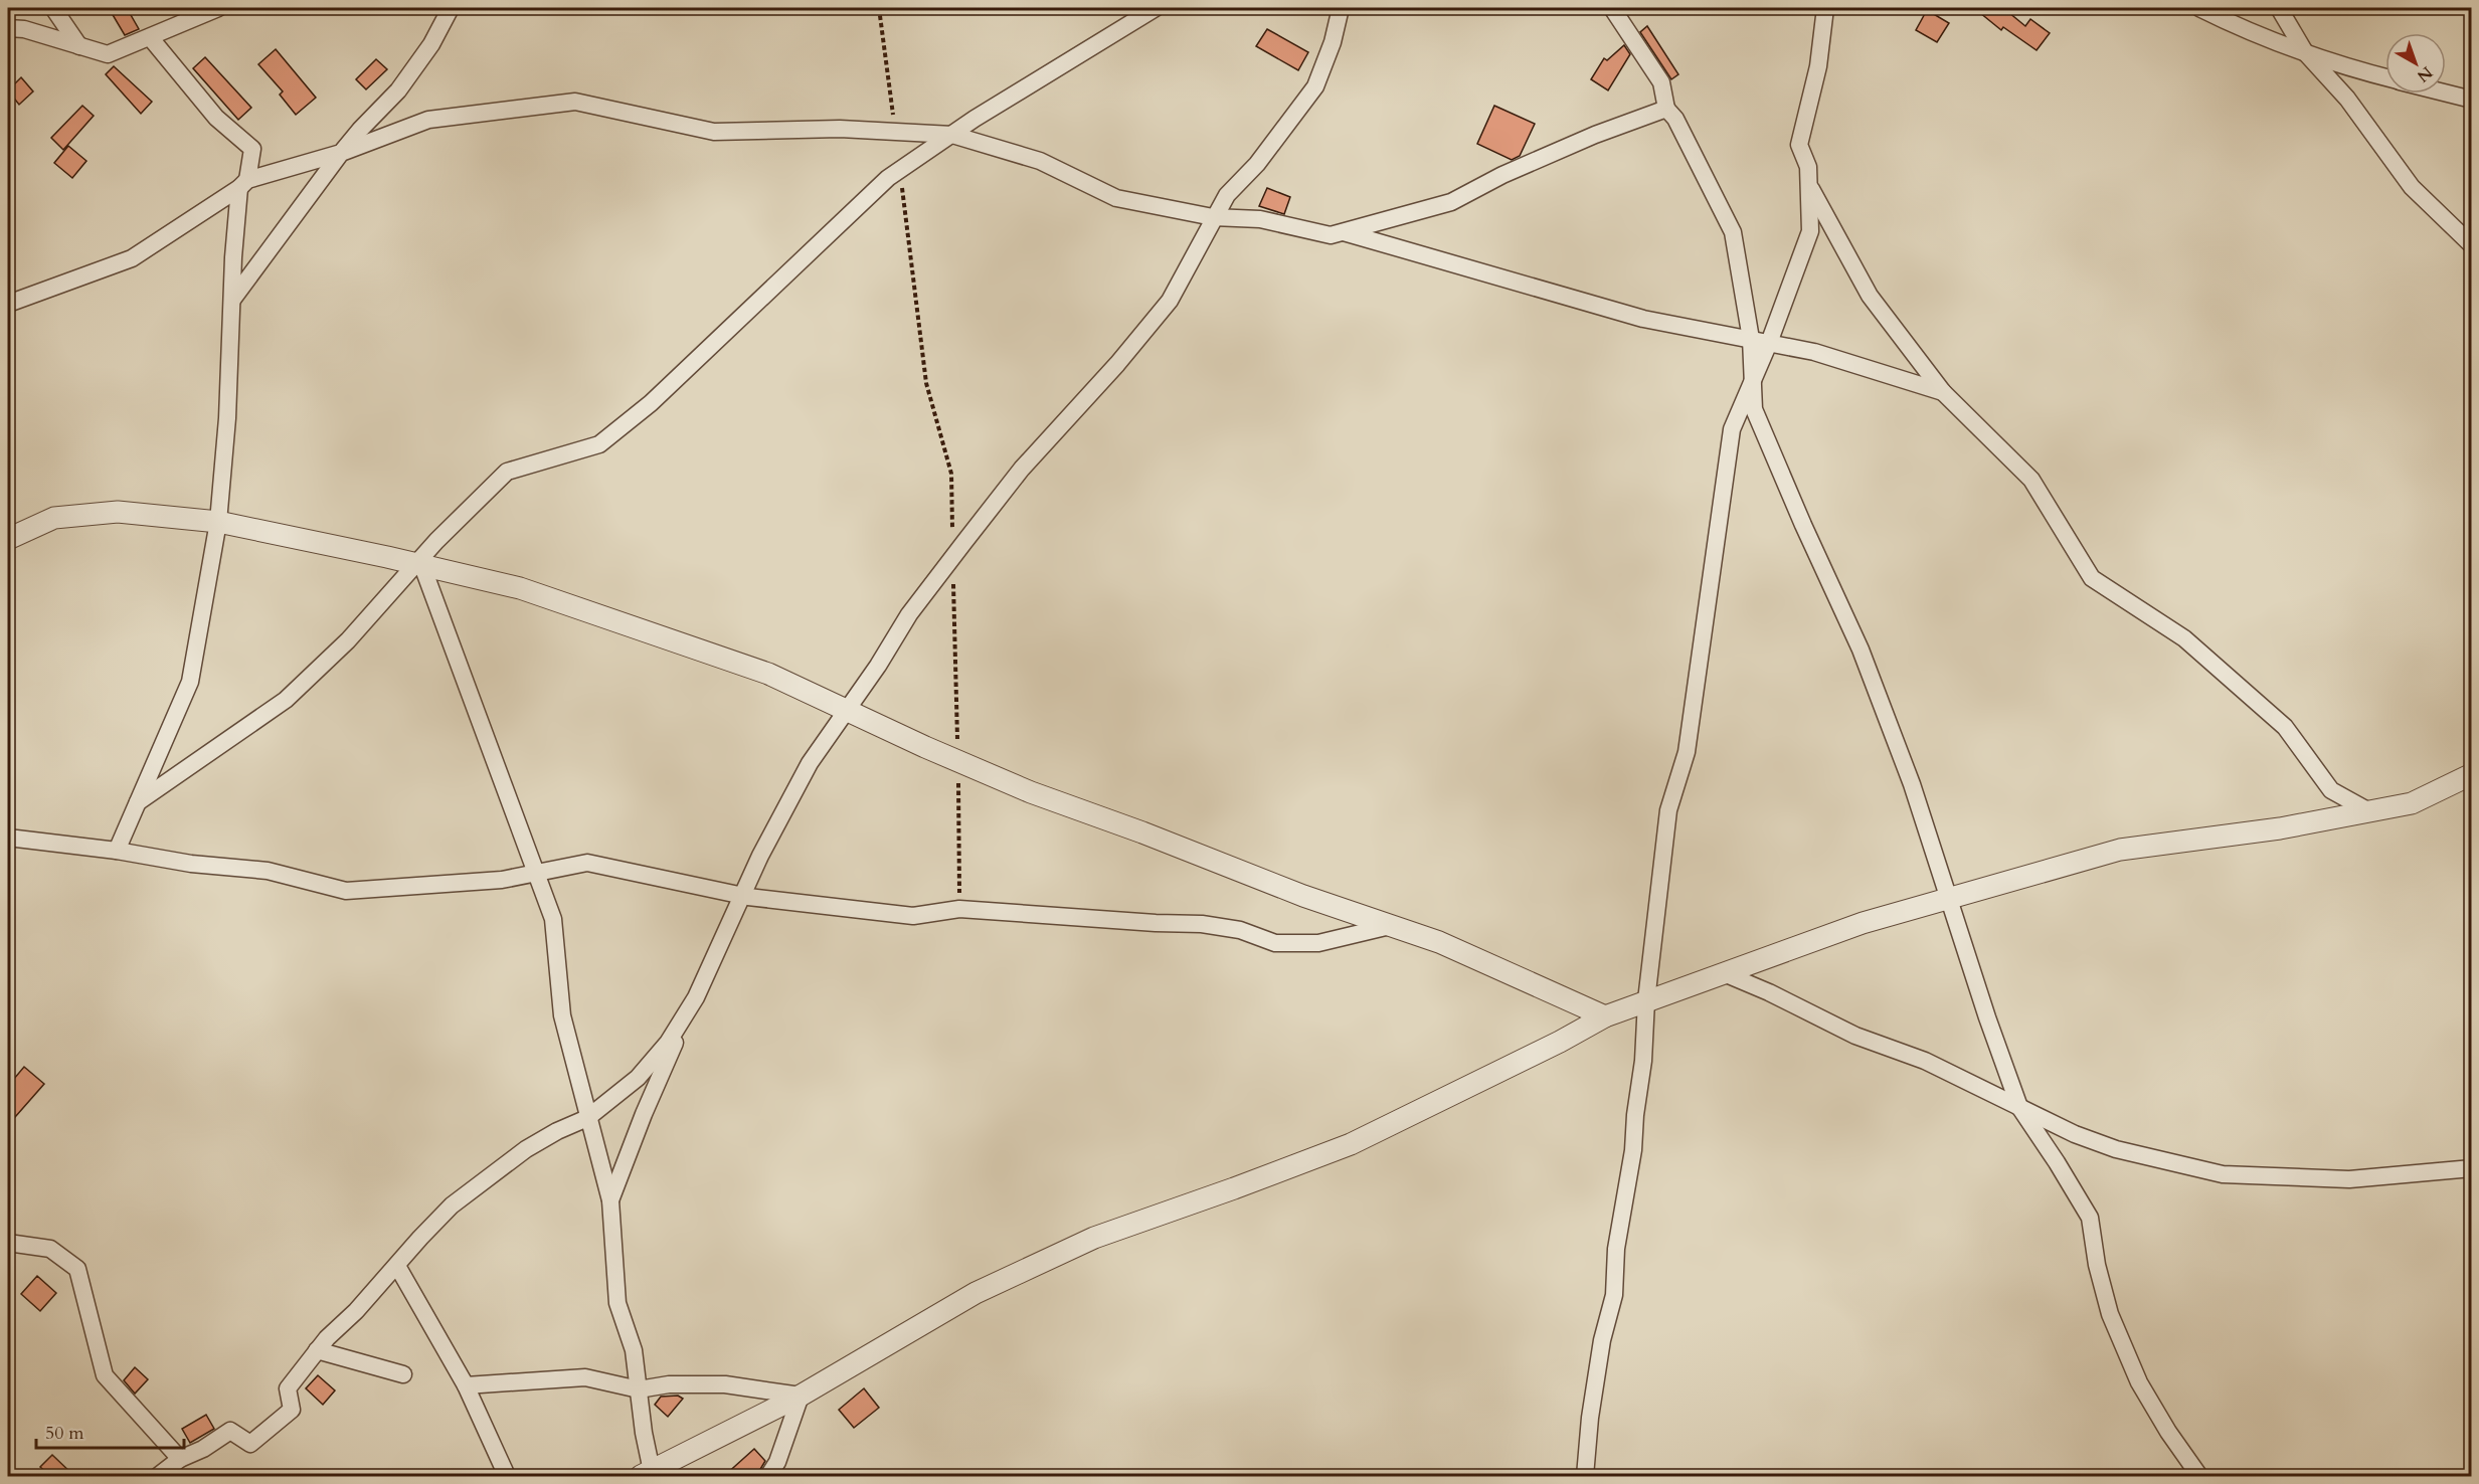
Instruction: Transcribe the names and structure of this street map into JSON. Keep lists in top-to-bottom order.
{
  "scale_bar": "50 m",
  "north": "bottom right"
}
